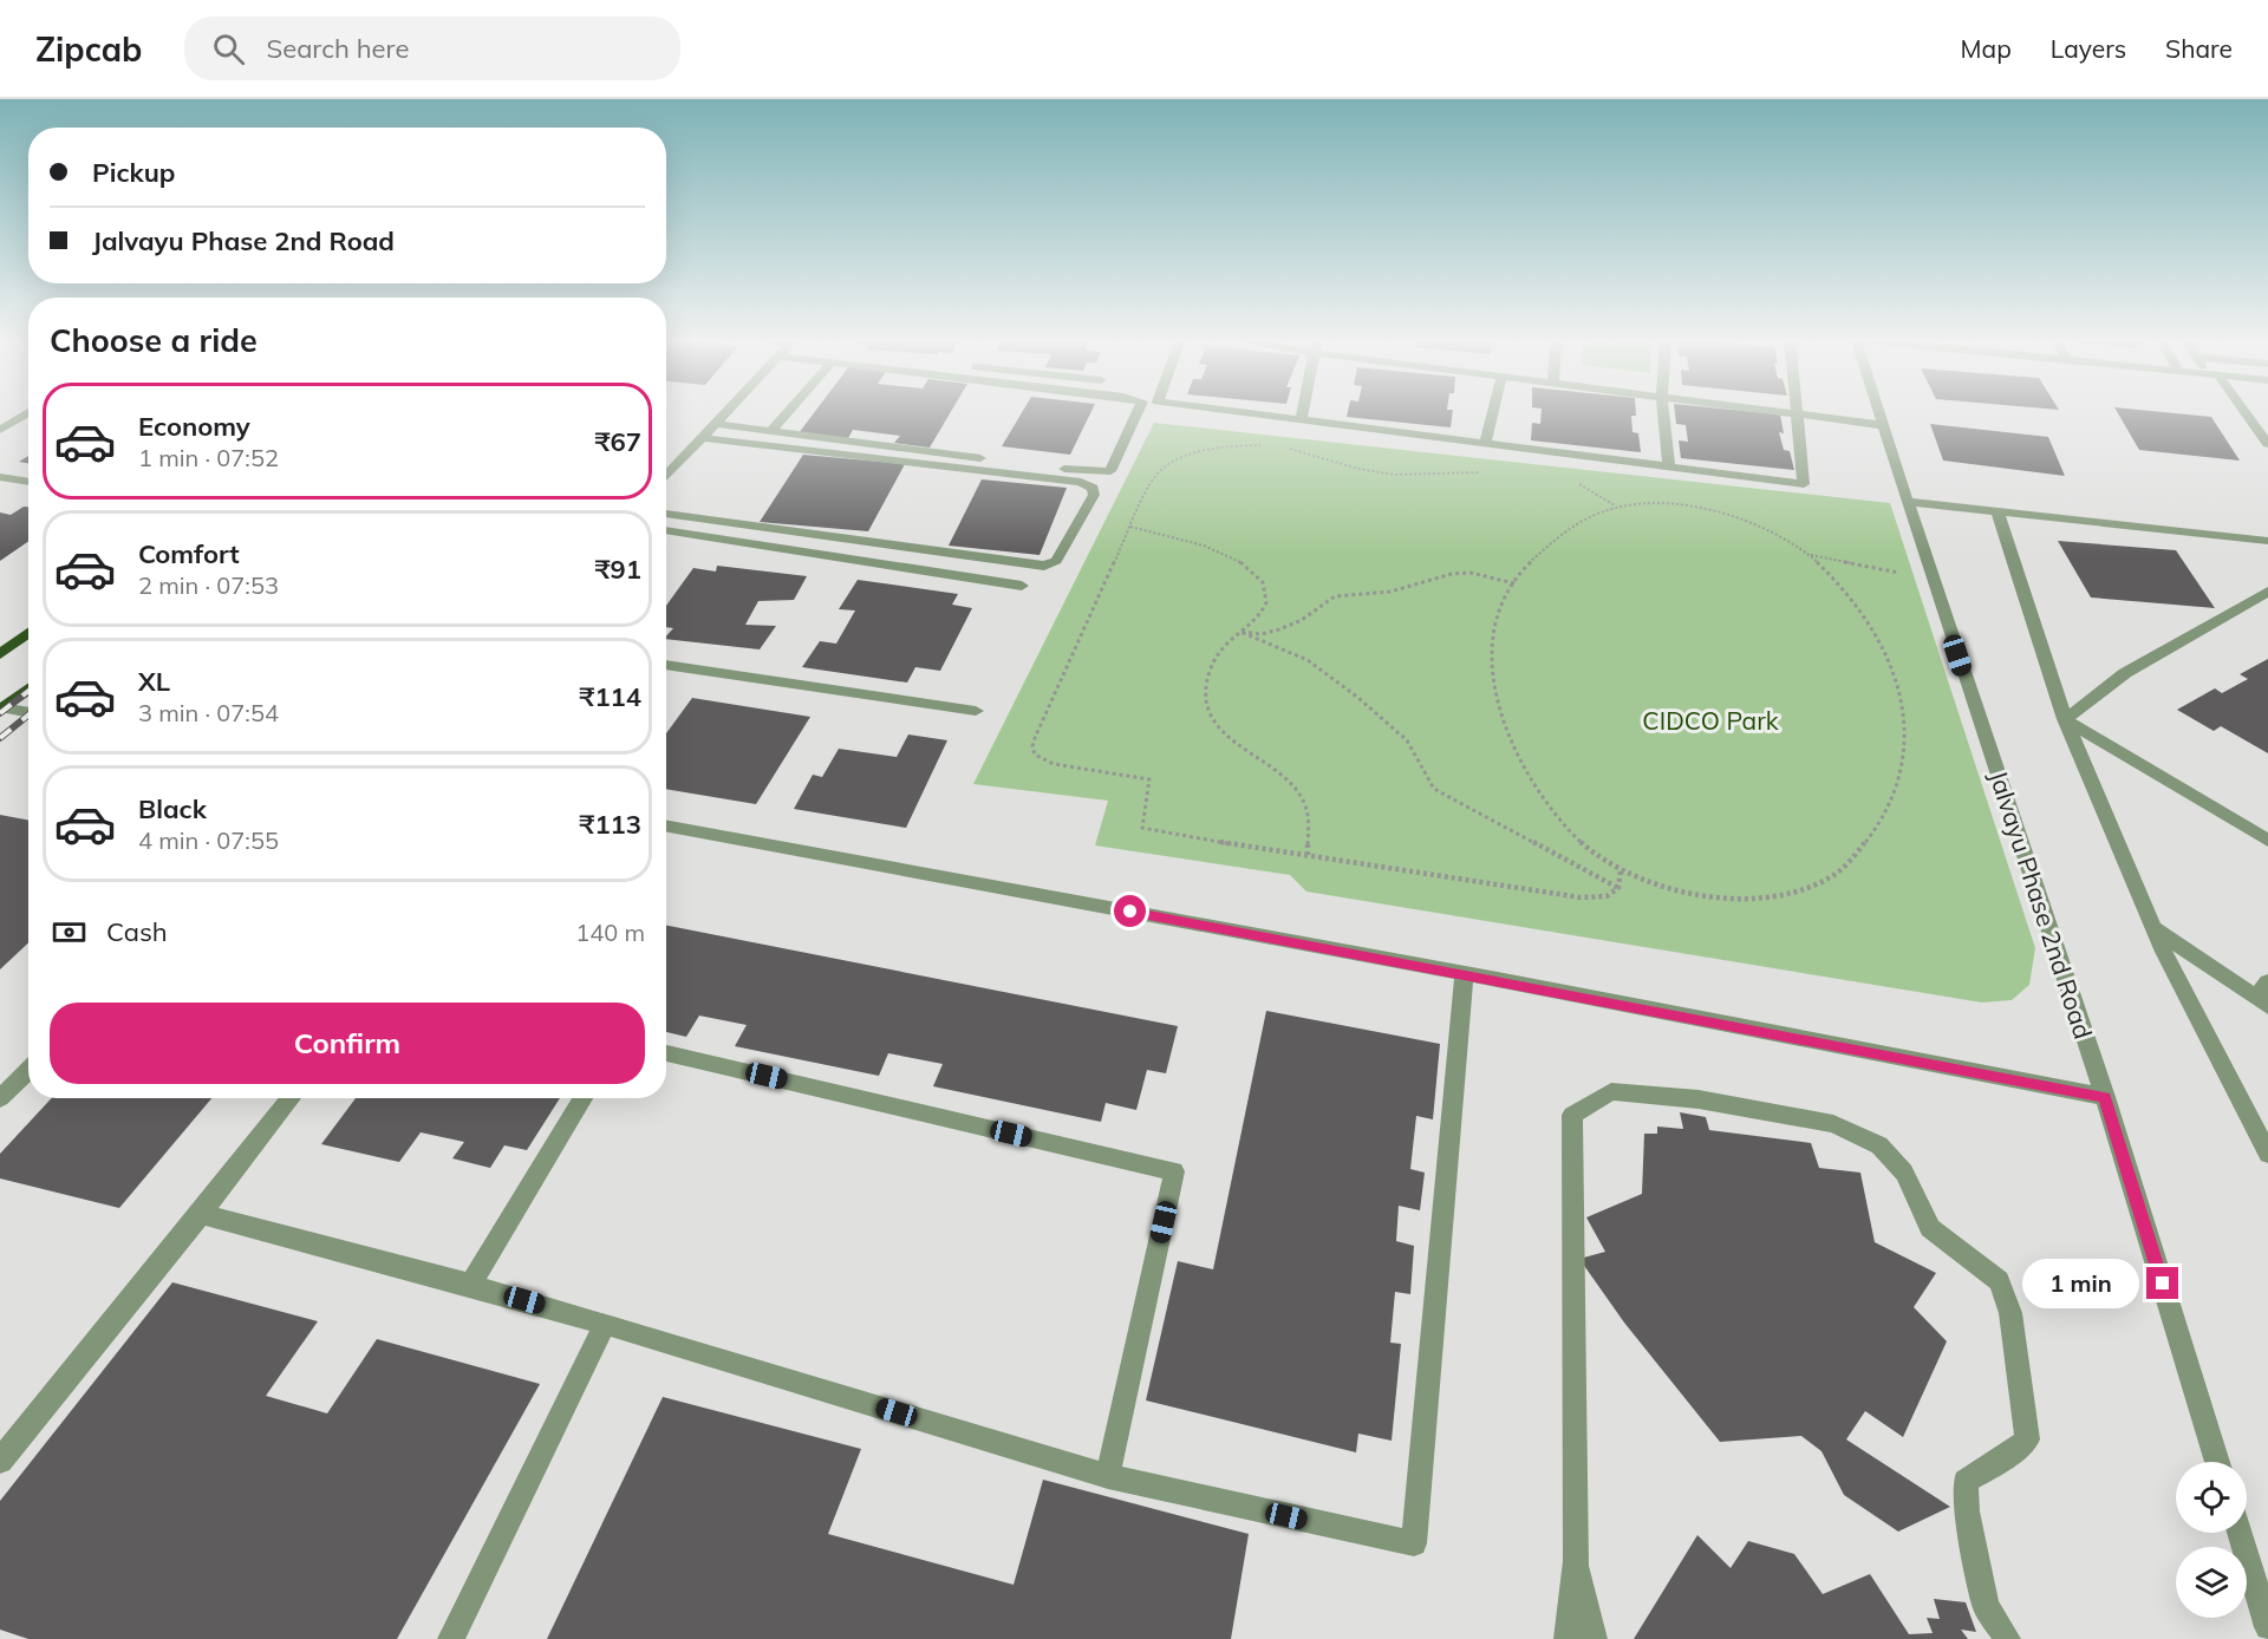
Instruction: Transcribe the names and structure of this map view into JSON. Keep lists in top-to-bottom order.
{
  "streets": {
    "street": ["Jalvayu Phase 2nd Road"]
  },
  "parks": ["CIDCO Park"],
  "page": {
    "header": "Zipcab",
    "search": "Search here",
    "nav": ["Map", "Layers", "Share"],
    "banner": ["Pickup", "Jalvayu Phase 2nd Road"],
    "heading": "Choose a ride",
    "list": [
      {
        "name": "Economy",
        "note": "1 min · 07:52",
        "value": "₹67"
      },
      {
        "name": "Comfort",
        "note": "2 min · 07:53",
        "value": "₹91"
      },
      {
        "name": "XL",
        "note": "3 min · 07:54",
        "value": "₹114"
      },
      {
        "name": "Black",
        "note": "4 min · 07:55",
        "value": "₹113"
      }
    ],
    "pay": ["Cash", "140 m"],
    "buttons": "Confirm",
    "bubble": "1 min"
  }
}
